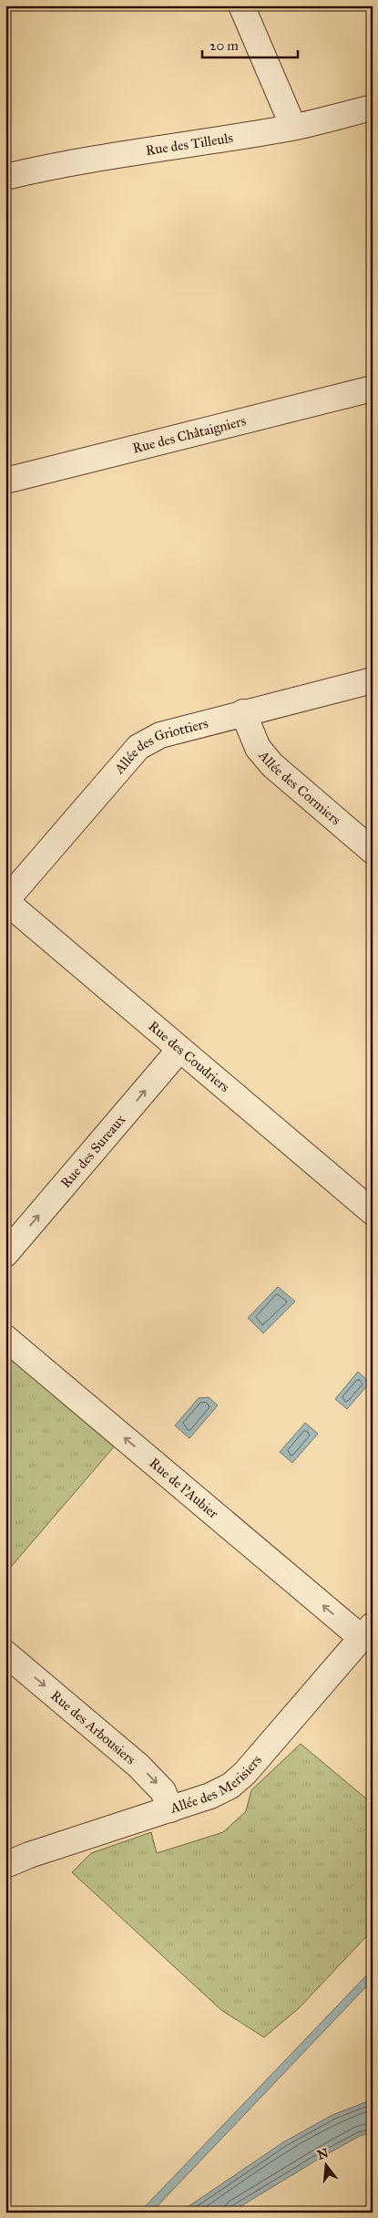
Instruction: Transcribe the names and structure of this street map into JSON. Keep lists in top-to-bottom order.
{
  "streets": {
    "street": [
      "Rue des Tilleuls",
      "Rue des Châtaigniers",
      "Allée des Griottiers",
      "Allée des Cormiers",
      "Rue des Coudriers",
      "Rue des Sureaux",
      "Rue de l'Aubier",
      "Rue des Arbousiers",
      "Allée des Merisiers"
    ]
  },
  "crossings": [
    ["Allée des Griottiers", "Allée des Cormiers"],
    ["Allée des Griottiers", "Rue des Coudriers"],
    ["Rue des Coudriers", "Rue des Sureaux"],
    ["Rue de l'Aubier", "Allée des Merisiers"],
    ["Rue des Arbousiers", "Allée des Merisiers"]
  ],
  "one_way": ["Rue des Sureaux", "Rue de l'Aubier", "Rue des Arbousiers"],
  "scale_bar": "20 m",
  "north": "top"
}
